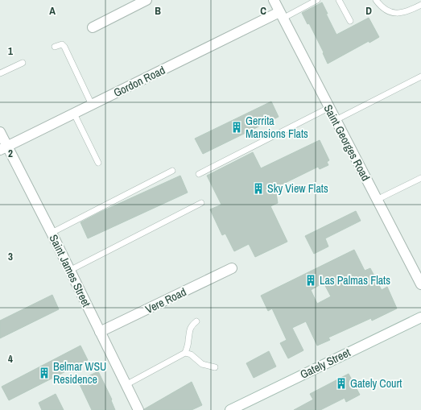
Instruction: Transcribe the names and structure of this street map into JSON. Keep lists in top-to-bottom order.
{
  "streets": {
    "street": [
      "Gordon Road",
      "Saint Georges Road",
      "Saint James Street",
      "Vere Road",
      "Gately Street"
    ]
  },
  "crossings": [
    ["Gordon Road", "Saint Georges Road"],
    ["Gordon Road", "Saint James Street"],
    ["Saint James Street", "Vere Road"]
  ],
  "places": {
    "building": [
      "Gerrita Mansions Flats",
      "Sky View Flats",
      "Las Palmas Flats",
      "Belmar WSU Residence",
      "Gately Court"
    ]
  },
  "grid": {
    "columns": [
      "A",
      "B",
      "C",
      "D"
    ],
    "rows": [
      "1",
      "2",
      "3",
      "4"
    ]
  }
}
